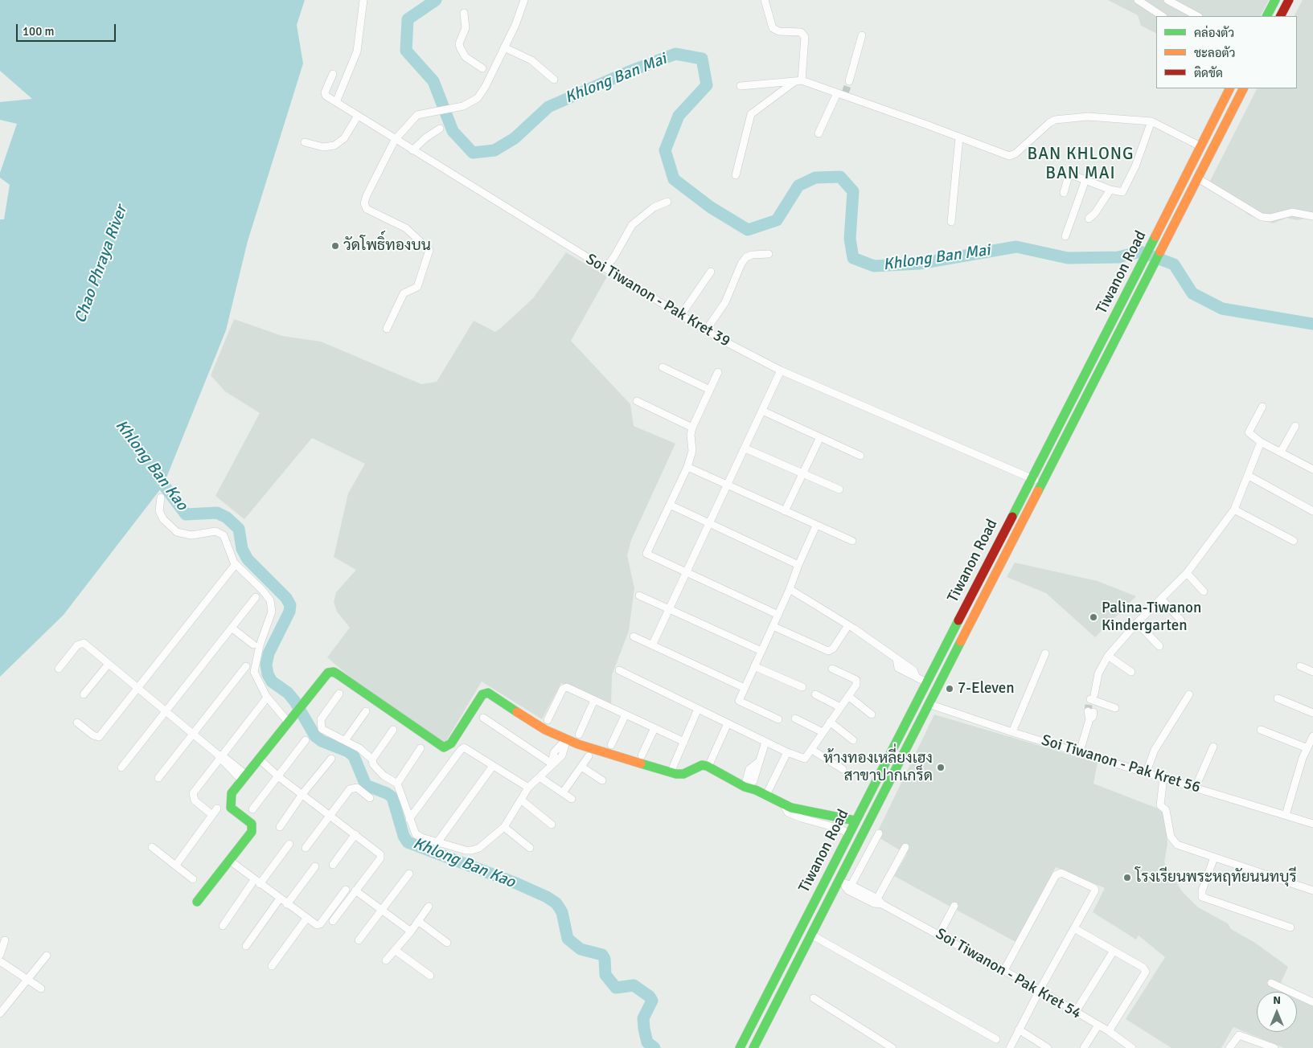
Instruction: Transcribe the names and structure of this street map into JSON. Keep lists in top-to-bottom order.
{
  "streets": {
    "main road": ["Tiwanon Road"],
    "street": ["Soi Tiwanon - Pak Kret 39", "Soi Tiwanon - Pak Kret 56", "Soi Tiwanon - Pak Kret 54"]
  },
  "crossings": [
    ["Tiwanon Road", "Soi Tiwanon - Pak Kret 39"],
    ["Tiwanon Road", "Soi Tiwanon - Pak Kret 56"],
    ["Tiwanon Road", "Soi Tiwanon - Pak Kret 54"]
  ],
  "districts": ["BAN KHLONG BAN MAI"],
  "water": ["Khlong Ban Mai", "Chao Phraya River", "Khlong Ban Kao"],
  "places": [
    "วัดโพธิ์ทองบน",
    "Palina-Tiwanon Kindergarten",
    "7-Eleven",
    "ห้างทองเหลี่ยงเฮง สาขาปากเกร็ด",
    "โรงเรียนพระหฤทัยนนทบุรี"
  ],
  "legend": ["คล่องตัว", "ชะลอตัว", "ติดขัด"],
  "scale_bar": "100 m",
  "north": "top"
}
